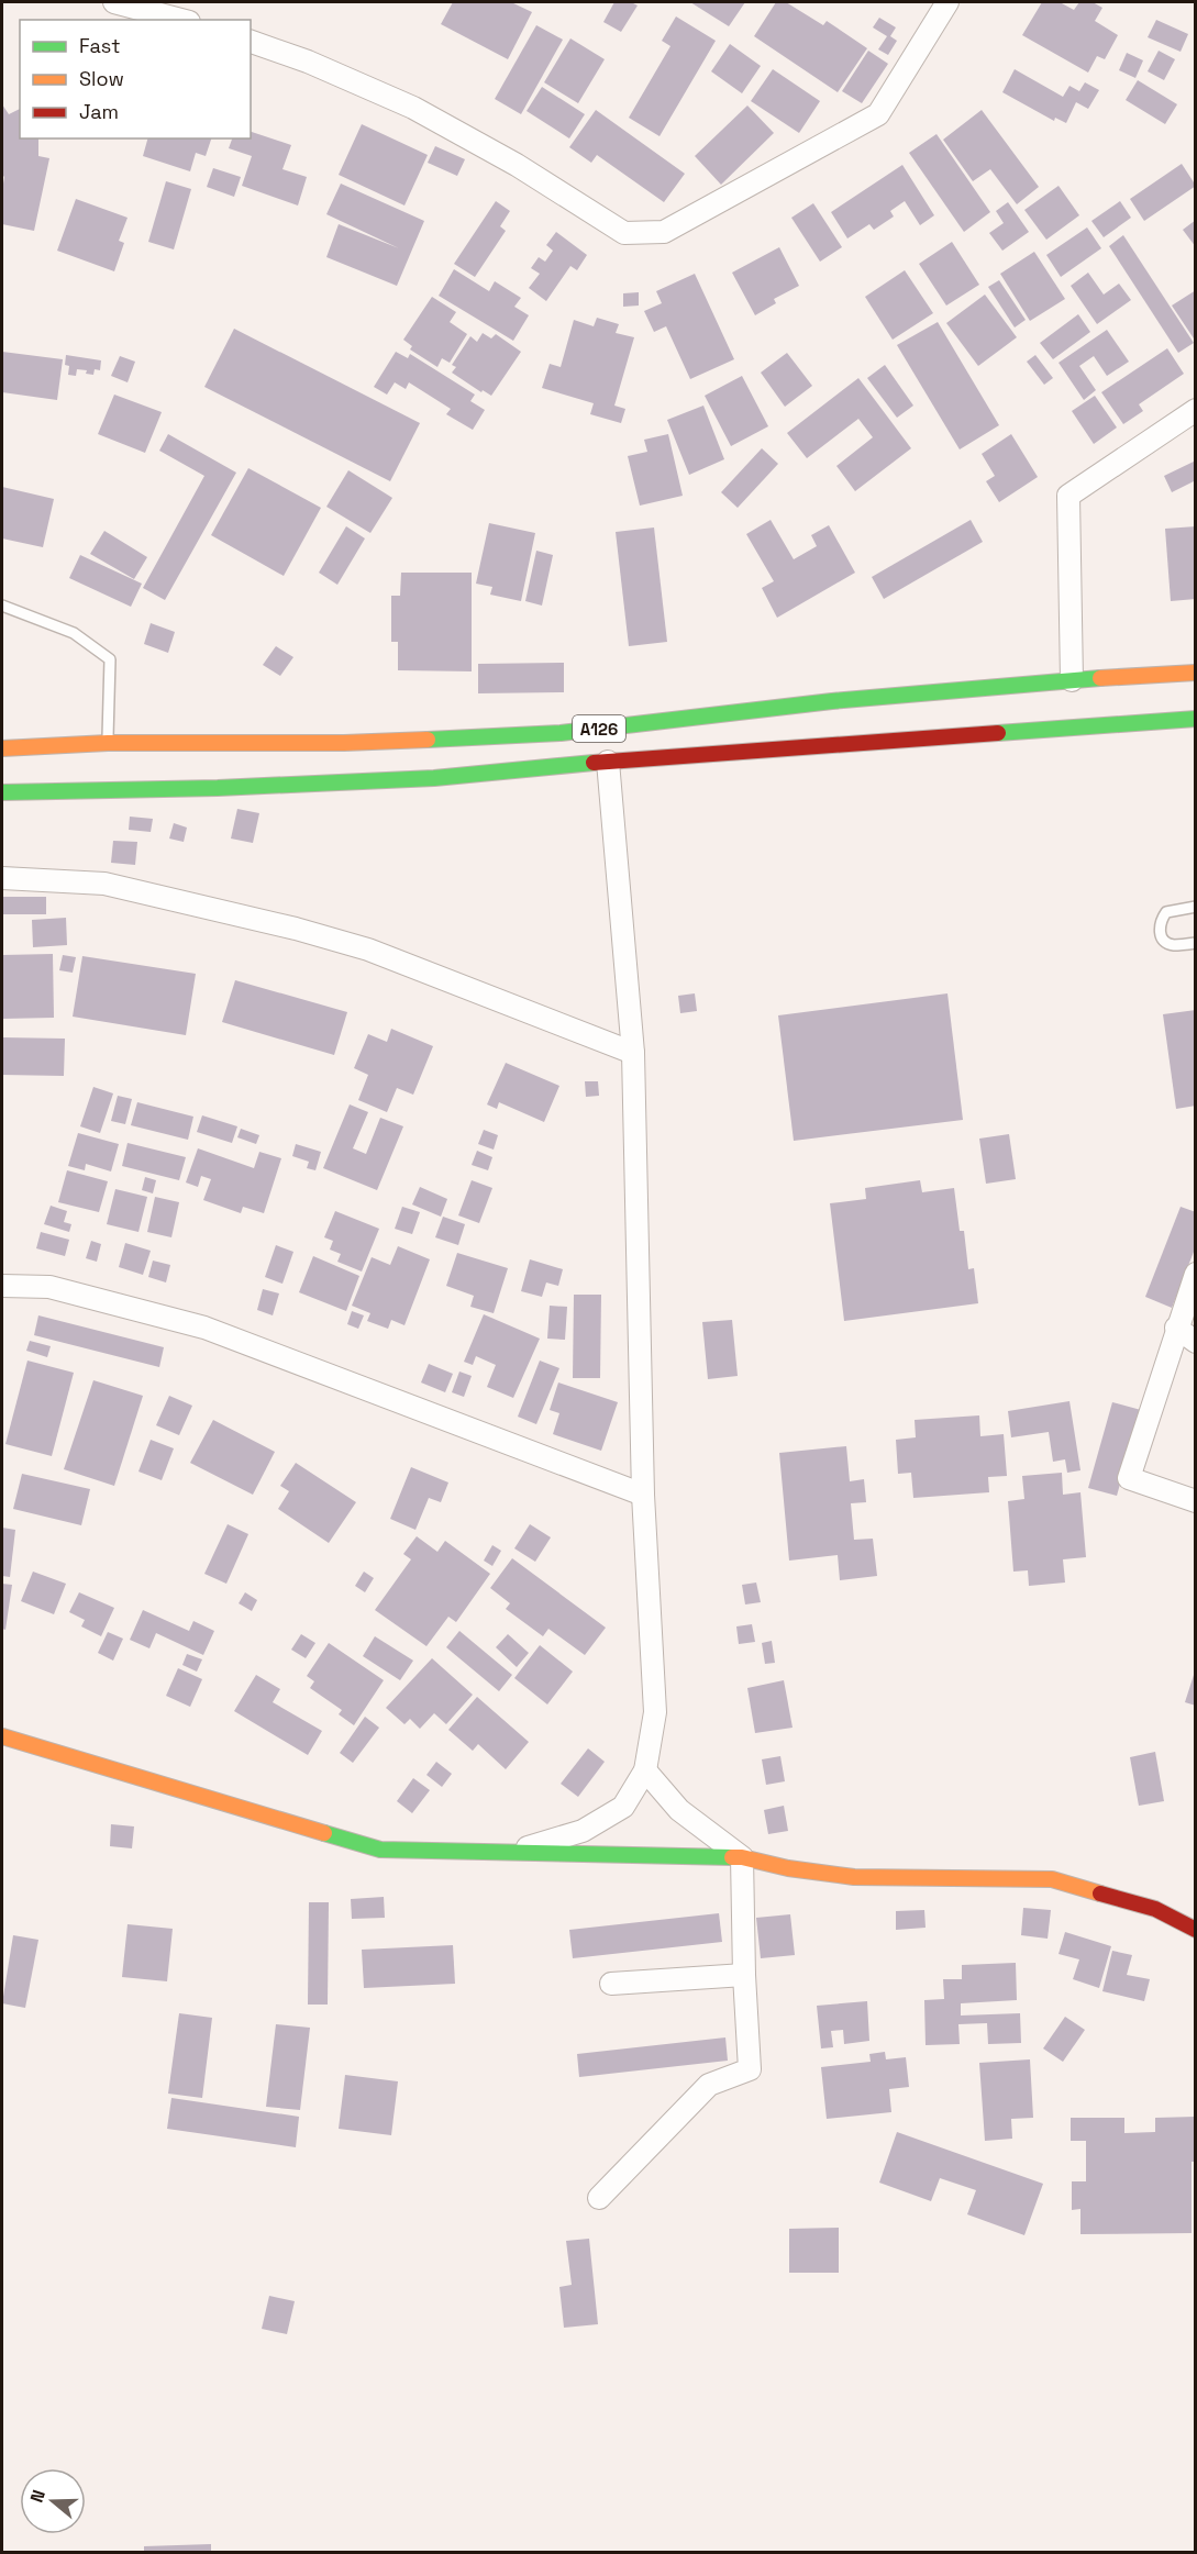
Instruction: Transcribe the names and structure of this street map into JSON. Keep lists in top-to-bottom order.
{
  "streets": {
    "main road": ["A126"]
  },
  "legend": ["Fast", "Slow", "Jam"],
  "north": "left"
}
